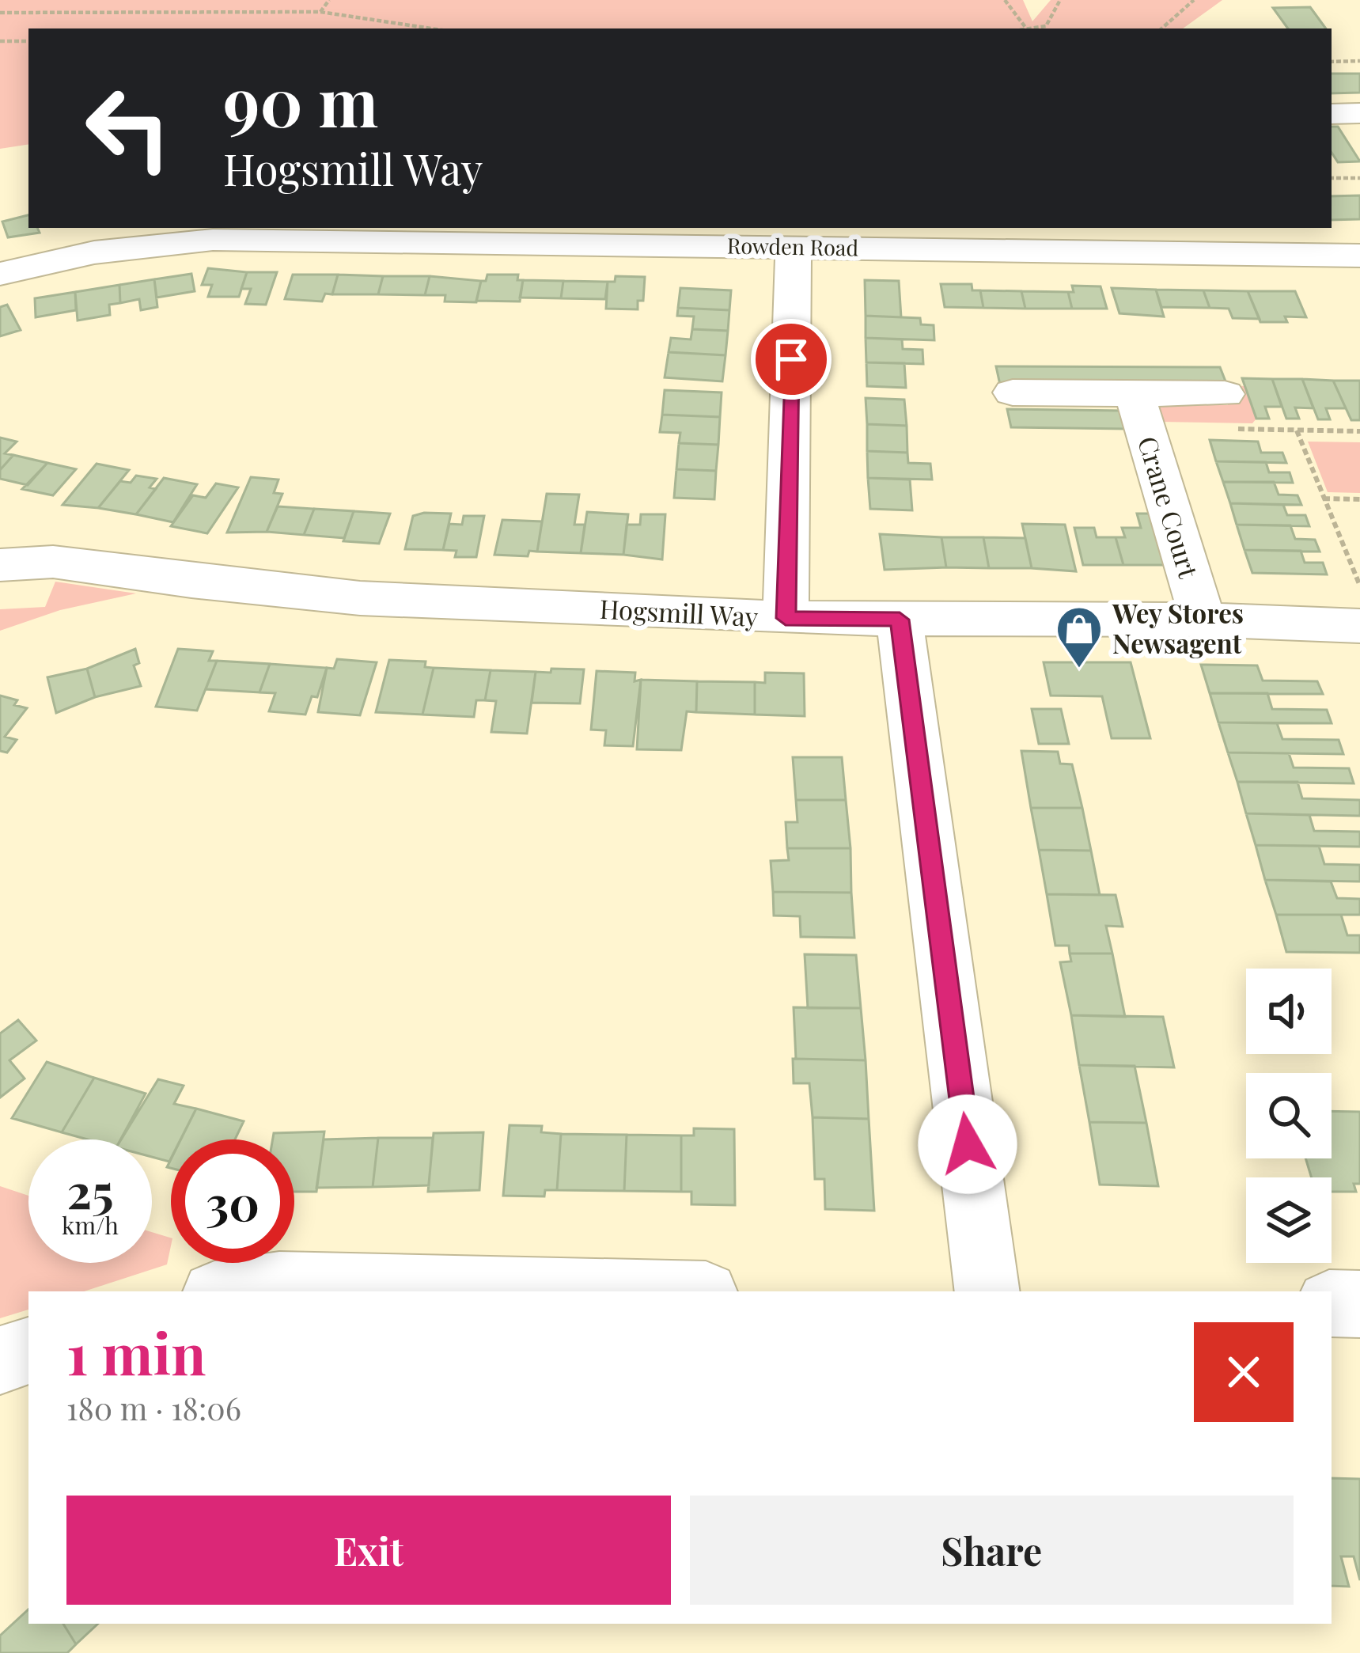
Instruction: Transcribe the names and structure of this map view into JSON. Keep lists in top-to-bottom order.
{
  "streets": {
    "street": ["Rowden Road", "Crane Court", "Hogsmill Way"]
  },
  "crossings": [
    ["Crane Court", "Hogsmill Way"]
  ],
  "places": {
    "shop": ["Wey Stores Newsagent"]
  },
  "page": {
    "turn": ["90 m", "Hogsmill Way"],
    "speed": "25 km/h",
    "limit": "30",
    "heading": ["1 min", "180 m · 18:06"],
    "buttons": ["Exit", "Share"]
  }
}
